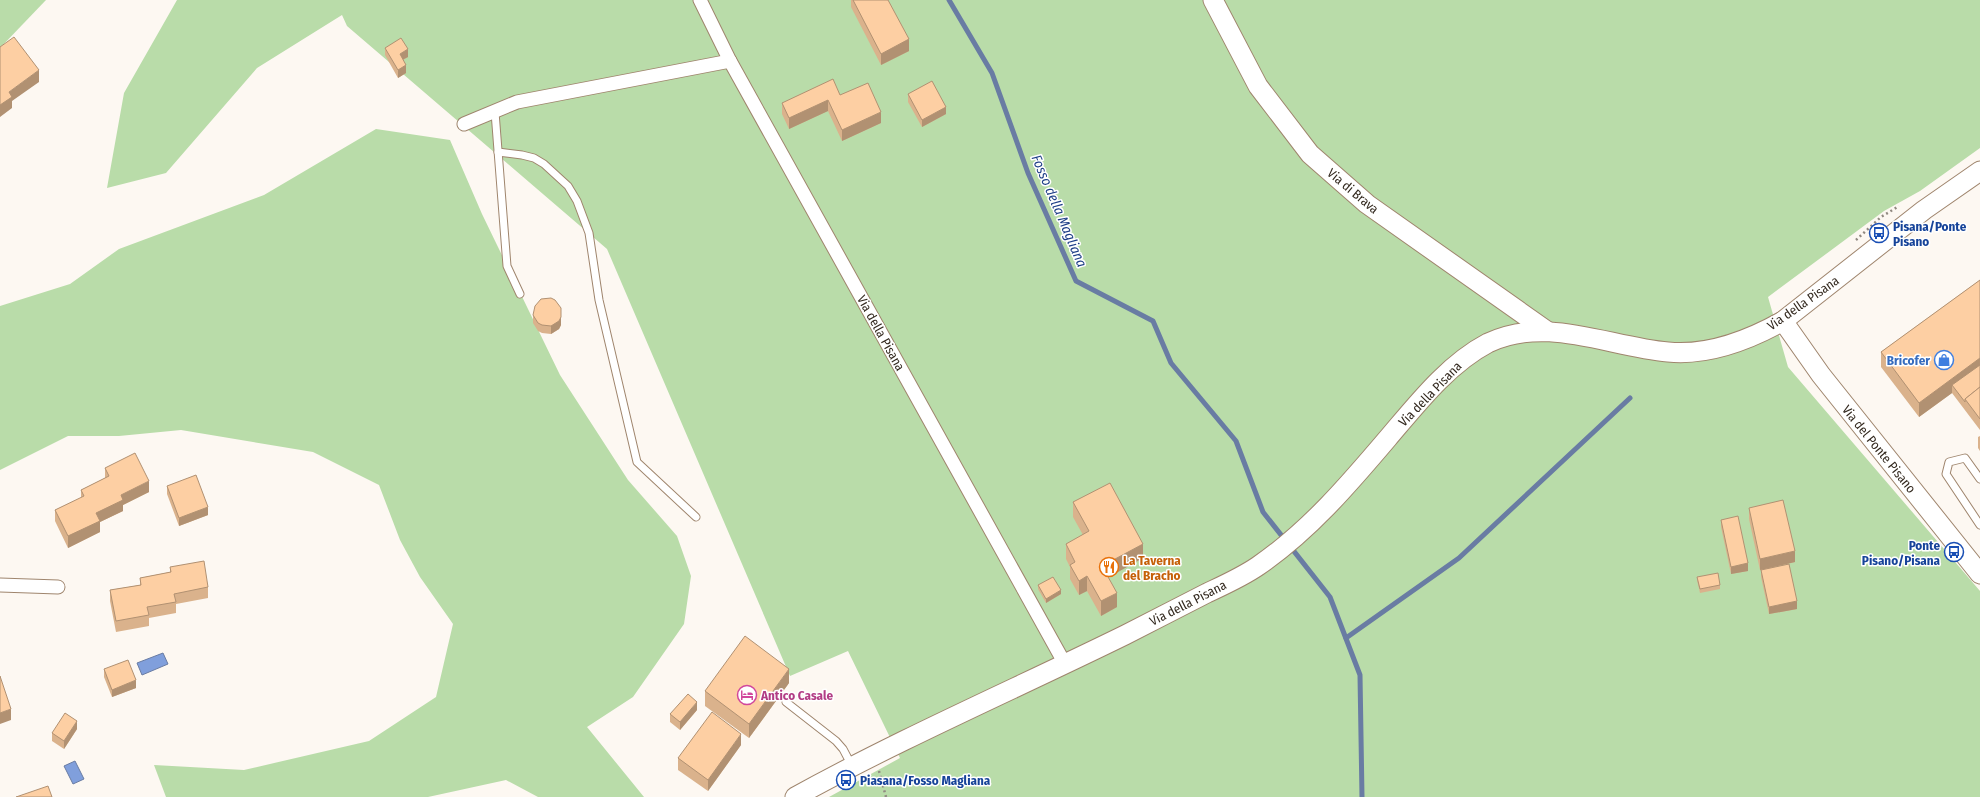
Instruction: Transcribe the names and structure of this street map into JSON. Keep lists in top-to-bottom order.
{
  "streets": {
    "main road": ["Via di Brava", "Via della Pisana", "Via del Ponte Pisano"]
  },
  "crossings": [
    ["Via di Brava", "Via della Pisana"],
    ["Via della Pisana", "Via del Ponte Pisano"]
  ],
  "water": ["Fosso della Magliana"],
  "places": {
    "bus stop": ["Pisana/Ponte Pisano", "Ponte Pisano/Pisana", "Piasana/Fosso Magliana"],
    "shop": ["Bricofer"],
    "restaurant": ["La Taverna del Bracho"],
    "hotel": ["Antico Casale"]
  }
}
